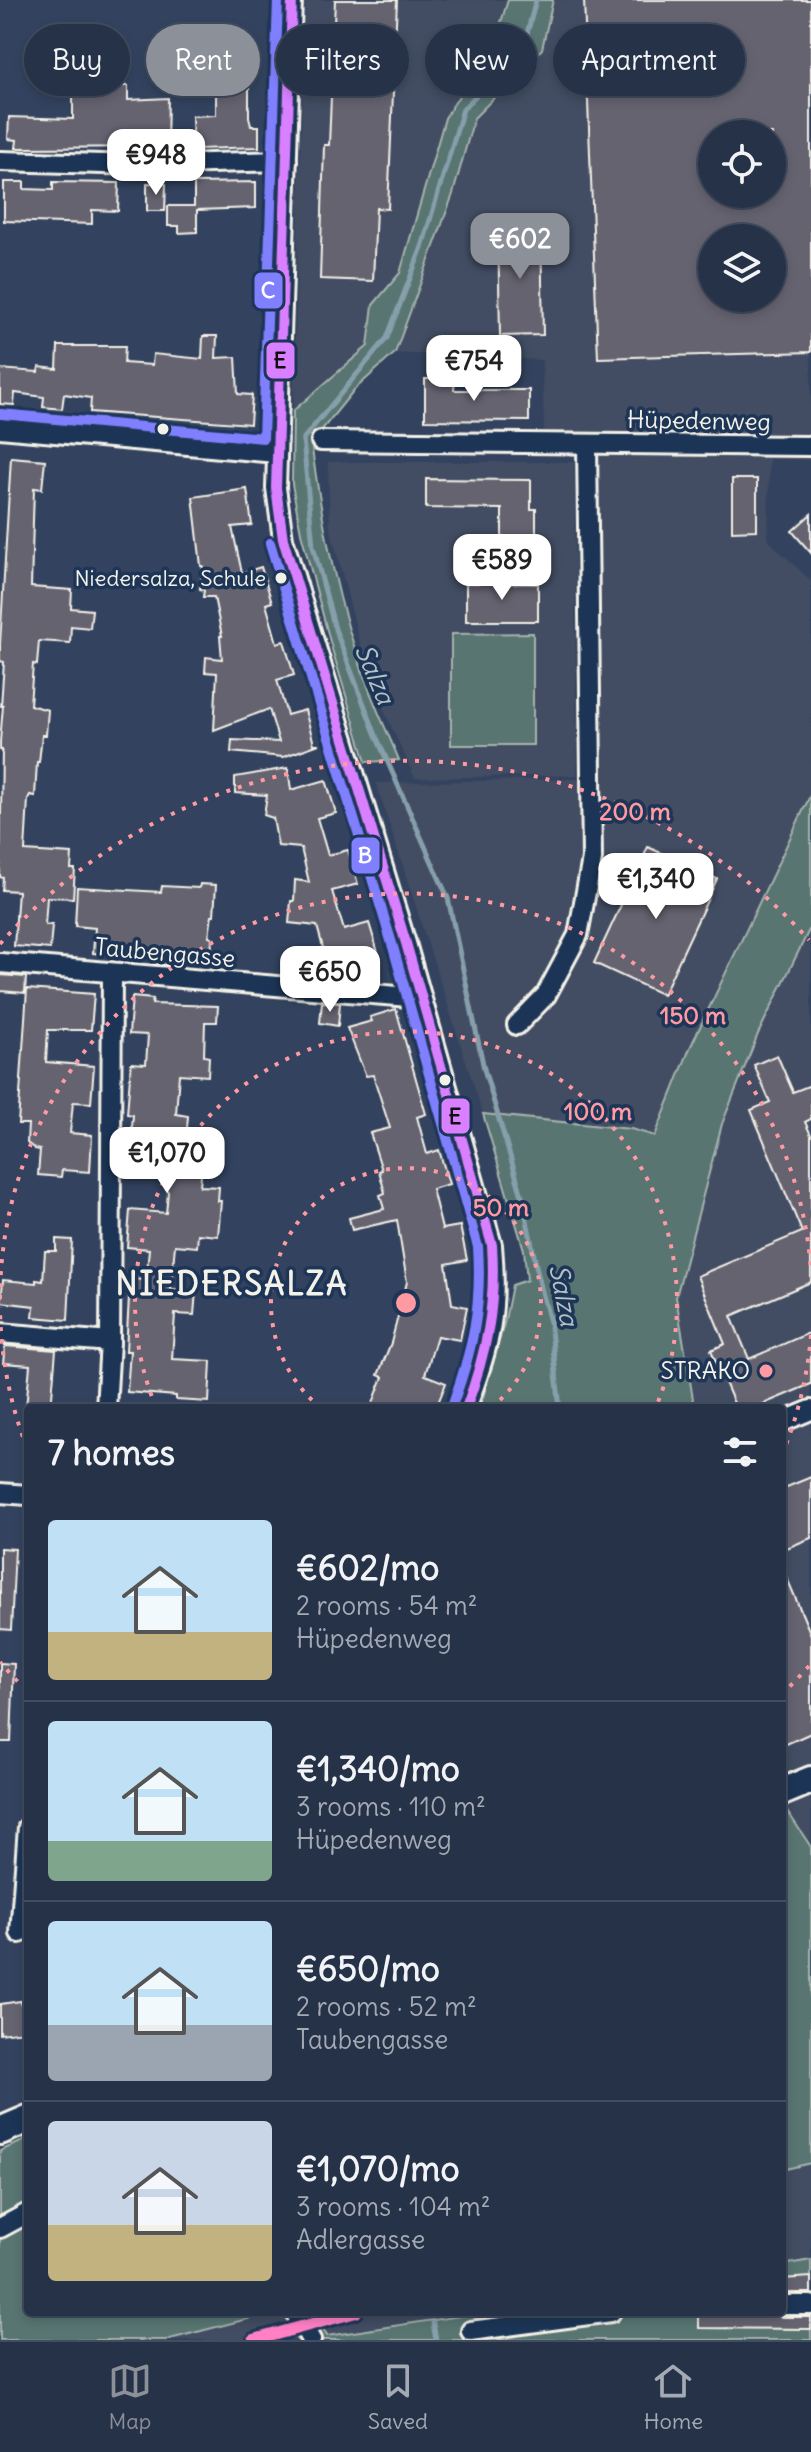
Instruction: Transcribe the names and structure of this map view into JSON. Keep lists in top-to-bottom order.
{
  "streets": {
    "street": ["Hüpedenweg", "Taubengasse"]
  },
  "districts": ["NIEDERSALZA"],
  "water": ["Salza"],
  "places": ["Niedersalza, Schule", "STRAKO"],
  "lines": ["transit line E", "transit line C", "transit line B"],
  "page": {
    "chip": [
      "Buy",
      "Rent",
      "Filters",
      "New",
      "Apartment"
    ],
    "price": [
      "€948",
      "€602",
      "€754",
      "€589",
      "€1,340",
      "€650",
      "€1,070"
    ],
    "heading": "7 homes",
    "list": [
      {
        "name": "€602/mo",
        "note": "2 rooms · 54 m² · Hüpedenweg"
      },
      {
        "name": "€1,340/mo",
        "note": "3 rooms · 110 m² · Hüpedenweg"
      },
      {
        "name": "€650/mo",
        "note": "2 rooms · 52 m² · Taubengasse"
      },
      {
        "name": "€1,070/mo",
        "note": "3 rooms · 104 m² · Adlergasse"
      }
    ],
    "tabs": ["Map", "Saved", "Home"]
  },
  "rings": [
    "200 m",
    "150 m",
    "100 m",
    "50 m"
  ]
}
